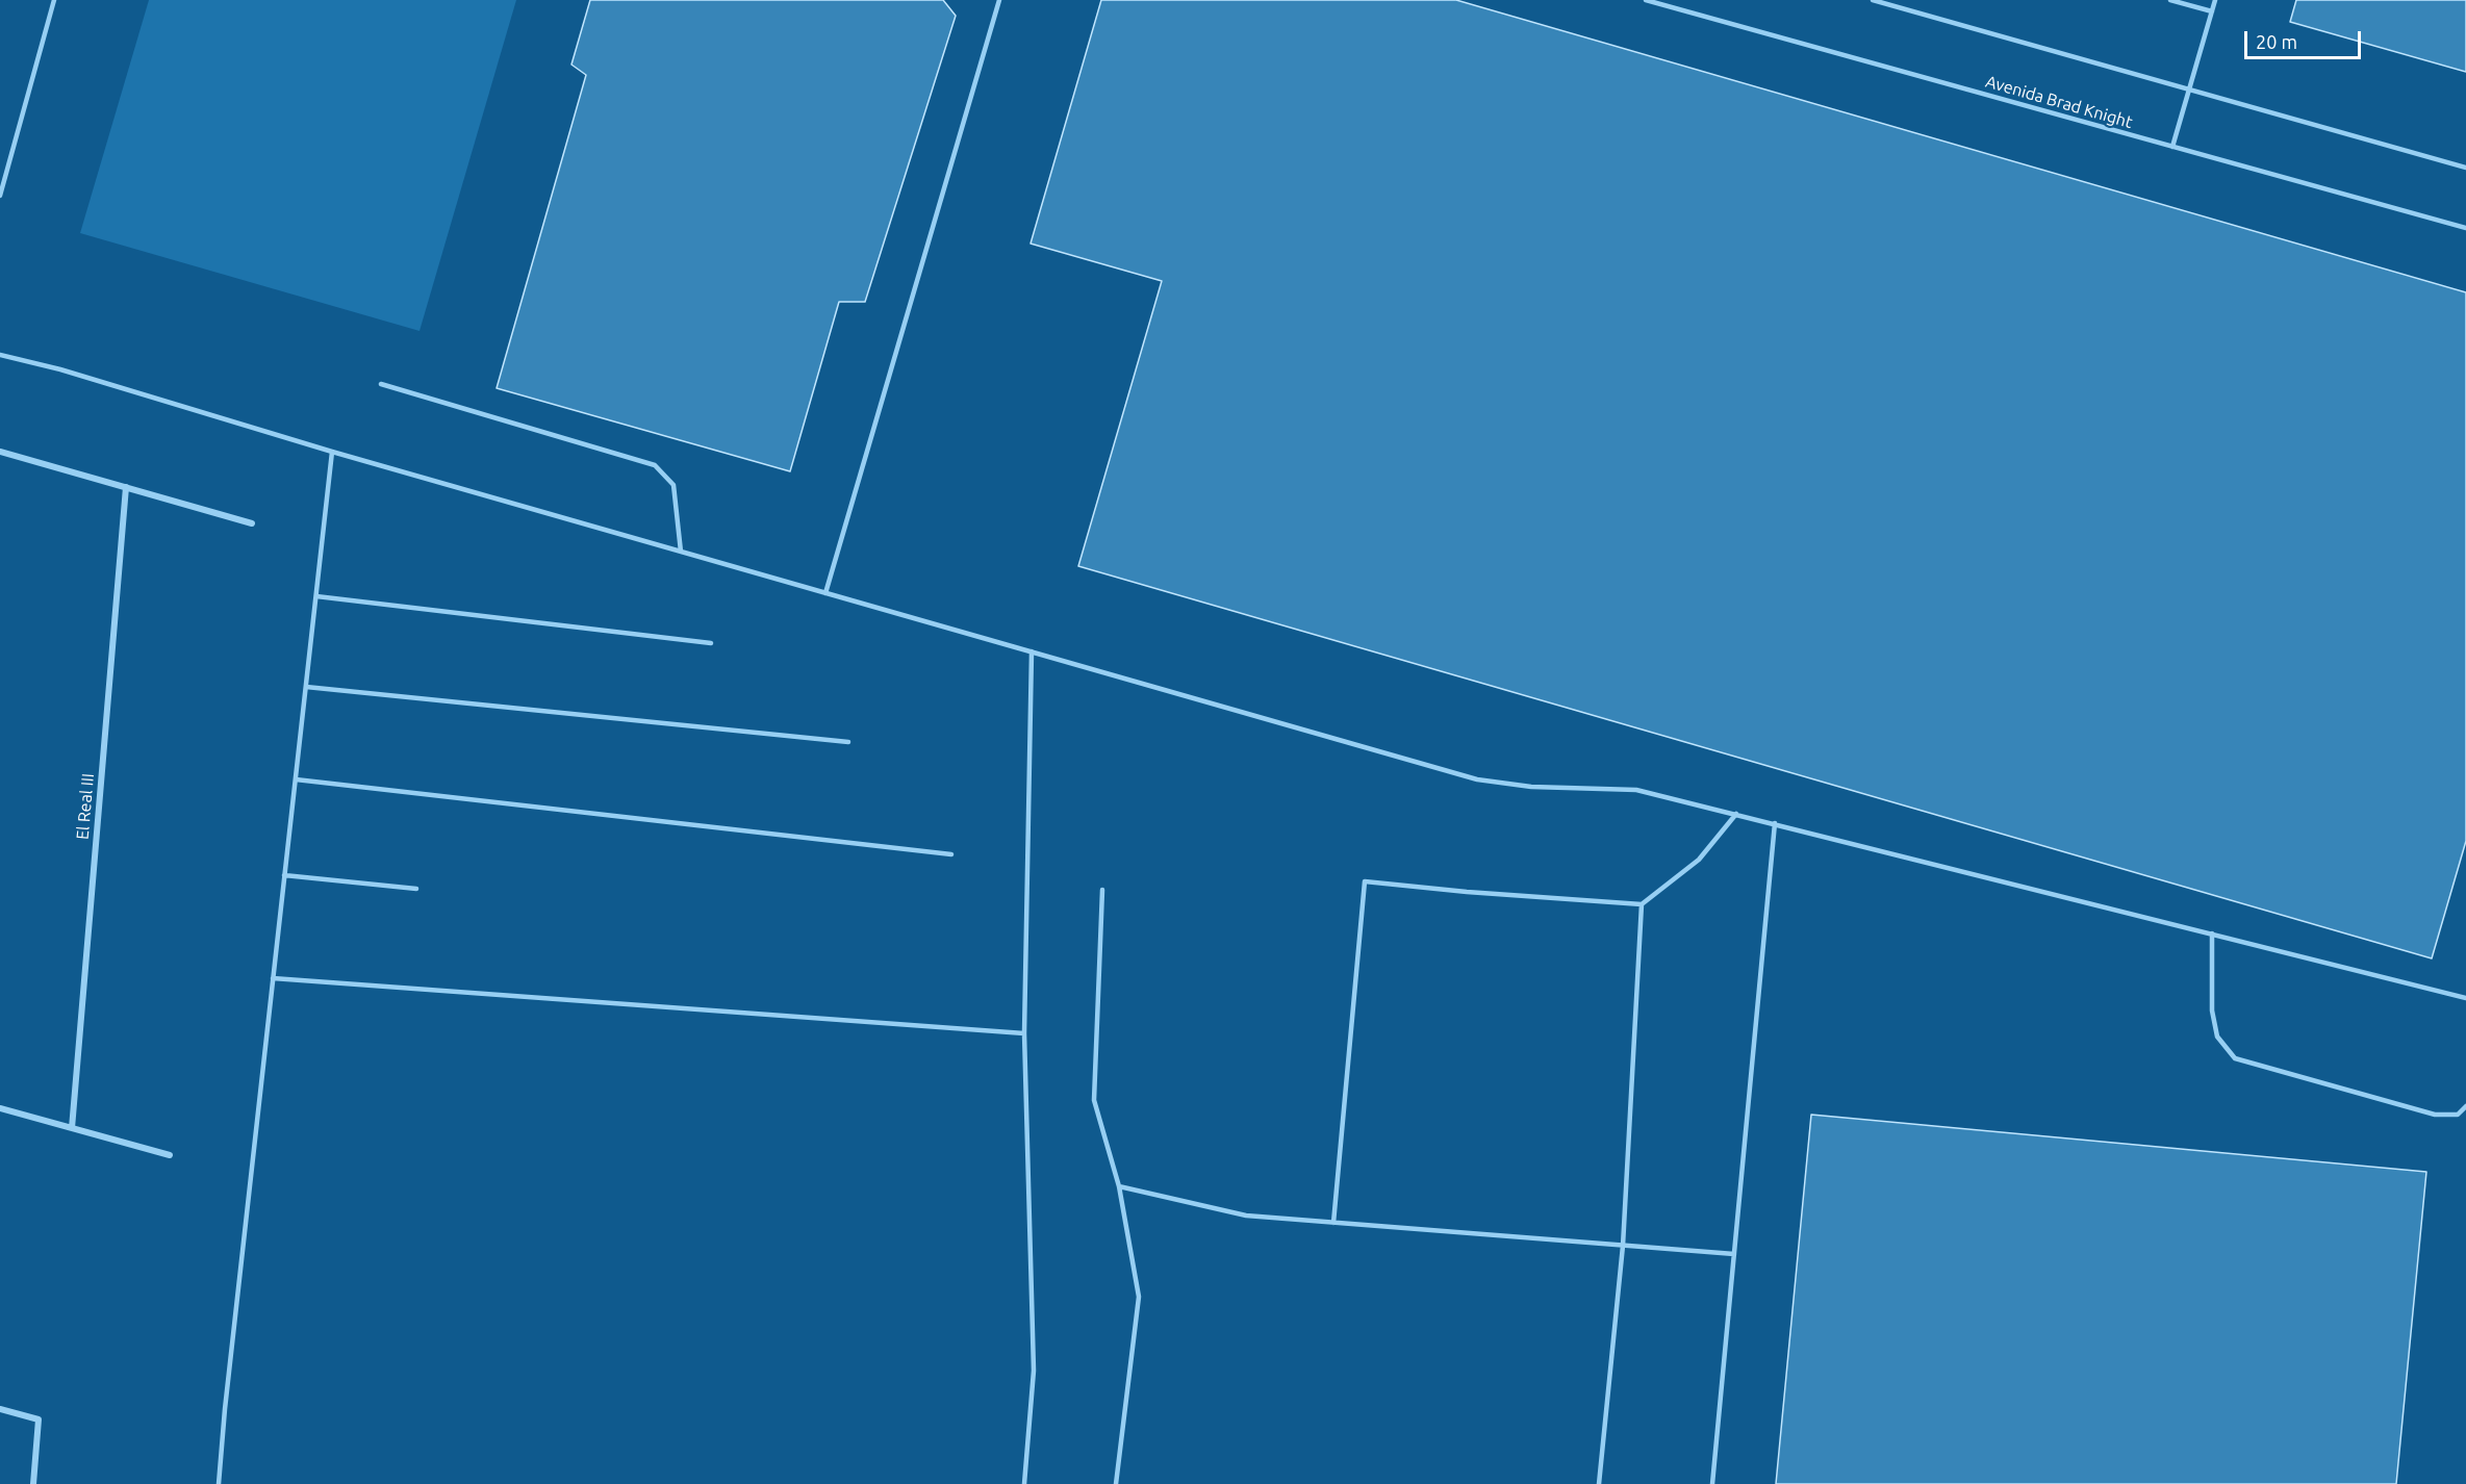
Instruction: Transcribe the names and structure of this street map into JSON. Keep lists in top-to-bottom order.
{
  "streets": {
    "street": ["El Real III"],
    "lane": ["Avenida Brad Knight"]
  },
  "scale_bar": "20 m"
}
